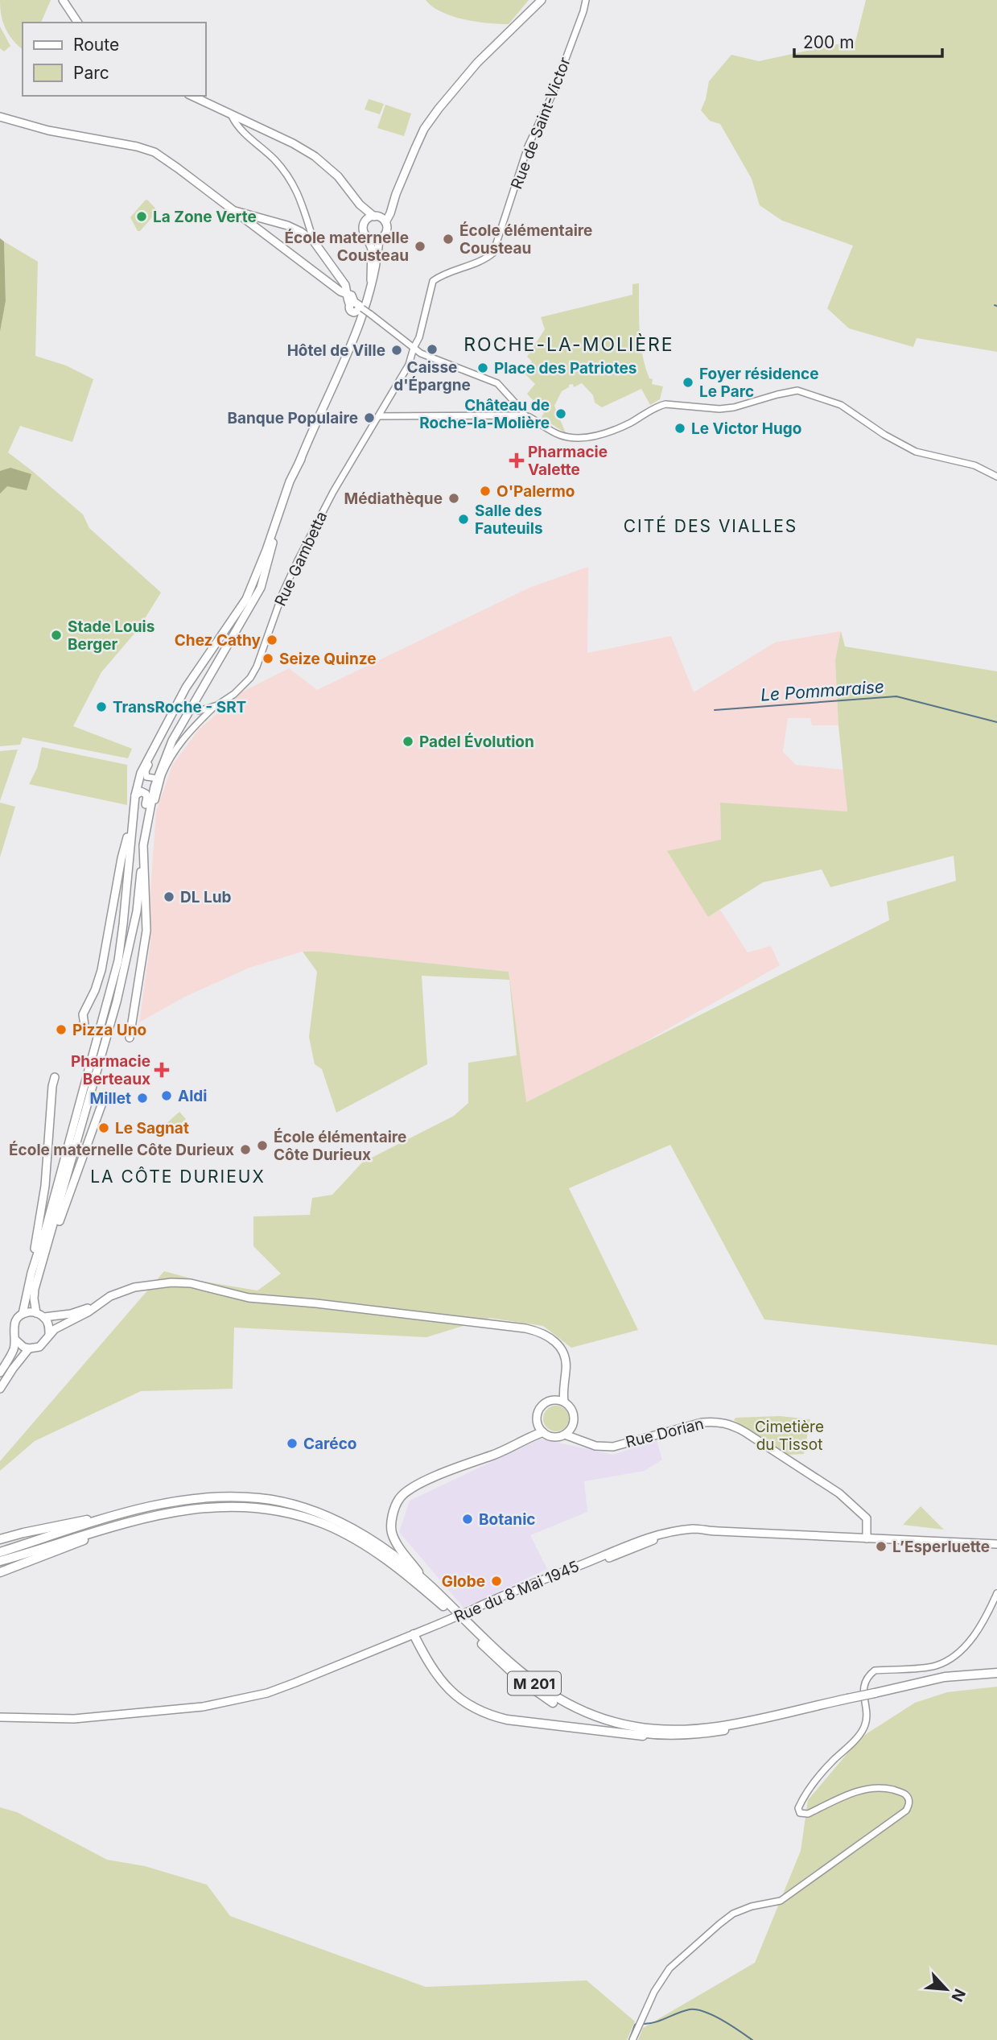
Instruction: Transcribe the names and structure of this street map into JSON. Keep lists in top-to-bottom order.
{
  "streets": {
    "highway": ["M 201"],
    "main road": ["Rue Dorian", "Rue du 8 Mai 1945"],
    "street": ["Rue de Saint-Victor", "Rue Gambetta"]
  },
  "crossings": [
    ["Rue de Saint-Victor", "Rue Gambetta"],
    ["Rue Dorian", "Rue du 8 Mai 1945"]
  ],
  "districts": ["ROCHE-LA-MOLIÈRE", "CITÉ DES VIALLES", "LA CÔTE DURIEUX"],
  "water": ["Le Pommaraise"],
  "parks": ["Cimetière du Tissot"],
  "places": {
    "other": [
      "La Zone Verte",
      "École élémentaire Cousteau",
      "École maternelle Cousteau",
      "Caisse d'Épargne",
      "Hôtel de Ville",
      "Place des Patriotes",
      "Foyer résidence Le Parc",
      "Château de Roche-la-Molière",
      "Banque Populaire",
      "Le Victor Hugo",
      "O'Palermo",
      "Médiathèque",
      "Salle des Fauteuils",
      "Stade Louis Berger",
      "Chez Cathy",
      "Seize Quinze",
      "TransRoche - SRT",
      "Padel Évolution",
      "DL Lub",
      "Pizza Uno",
      "Aldi",
      "Millet",
      "Le Sagnat",
      "École élémentaire Côte Durieux",
      "École maternelle Côte Durieux",
      "Caréco",
      "Botanic",
      "L’Esperluette",
      "Globe"
    ],
    "health": ["Pharmacie Valette", "Pharmacie Berteaux"]
  },
  "legend": ["Route", "Parc"],
  "scale_bar": "200 m",
  "north": "bottom right"
}
